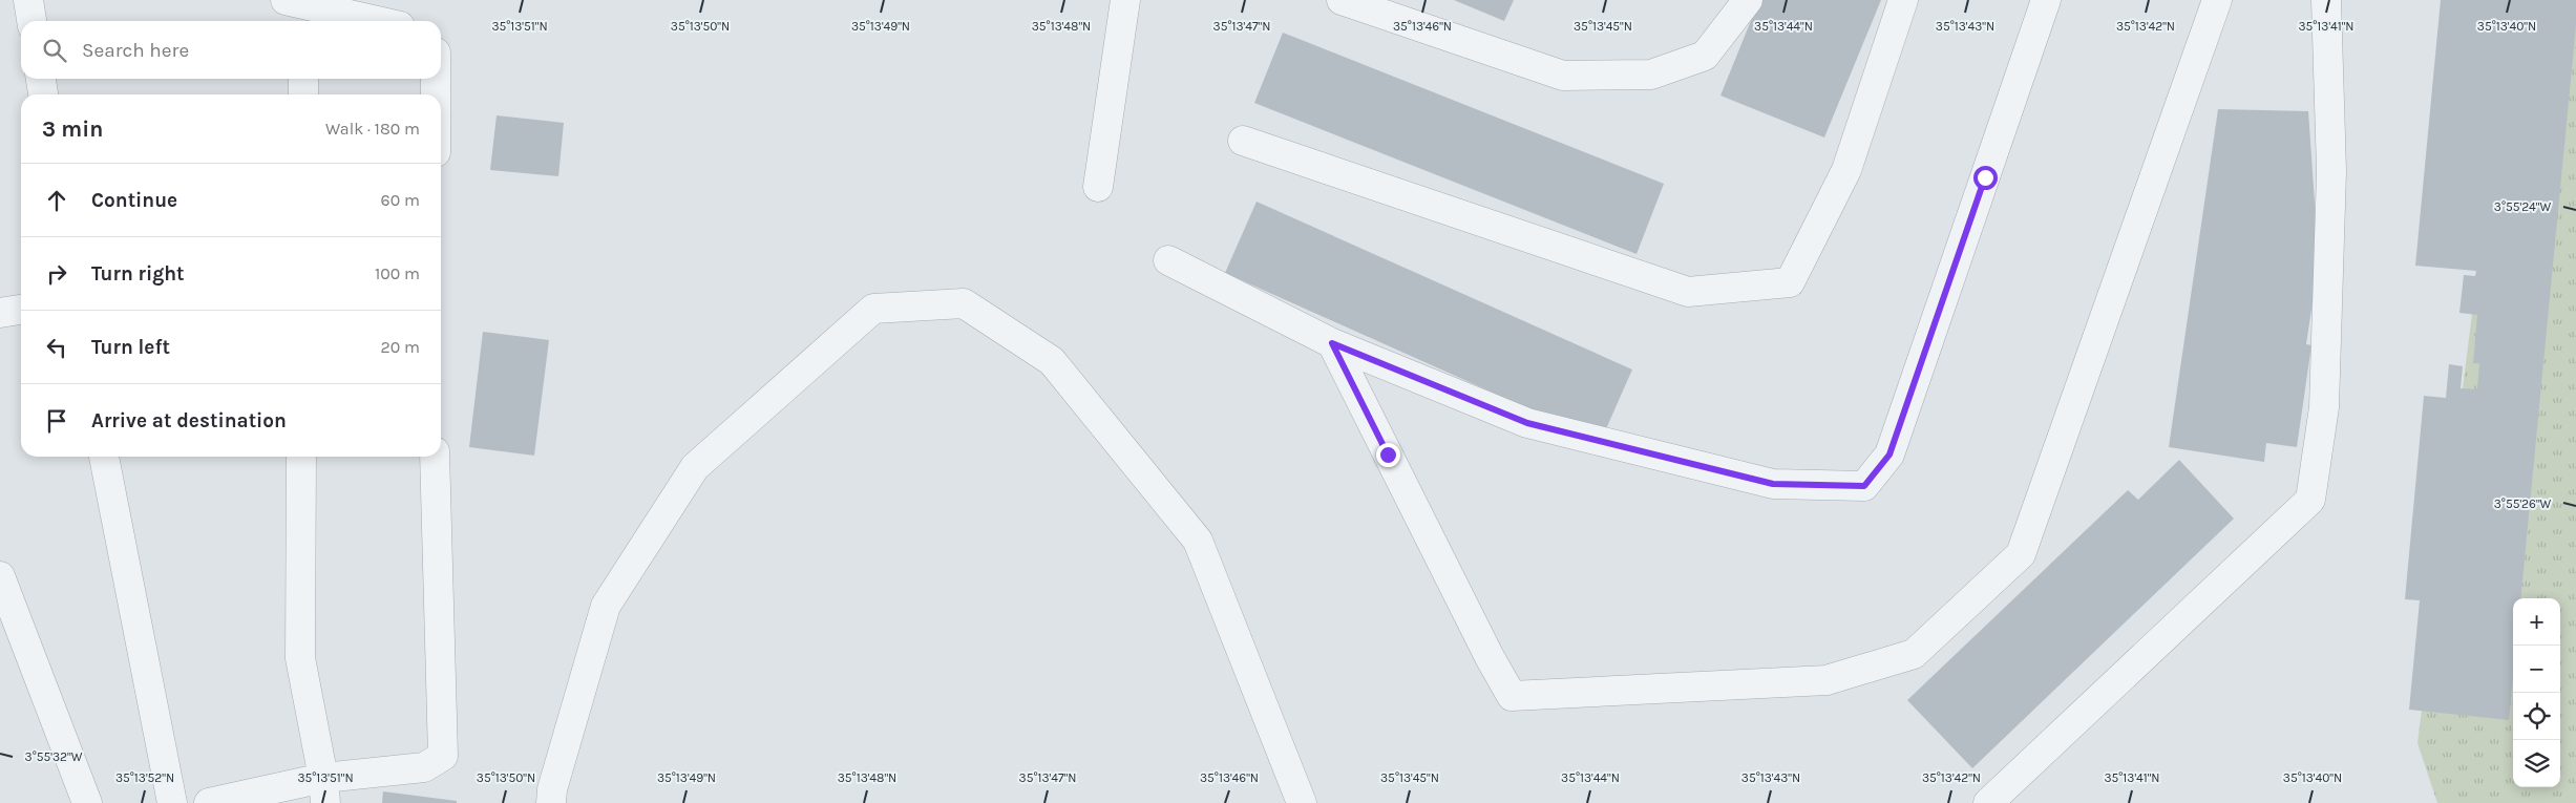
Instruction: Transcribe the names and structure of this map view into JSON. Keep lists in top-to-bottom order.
{
  "page": {
    "search": "Search here",
    "heading": ["3 min", "Walk · 180 m"],
    "list": [
      ["Continue", "60 m"],
      ["Turn right", "100 m"],
      ["Turn left", "20 m"],
      "Arrive at destination"
    ],
    "map_buttons": ["+", "−"]
  },
  "coordinates": [
    "35°13'51\"N",
    "35°13'50\"N",
    "35°13'49\"N",
    "35°13'48\"N",
    "35°13'47\"N",
    "35°13'46\"N",
    "35°13'45\"N",
    "35°13'44\"N",
    "35°13'43\"N",
    "35°13'42\"N",
    "35°13'41\"N",
    "35°13'40\"N",
    "3°55'24\"W",
    "3°55'26\"W",
    "3°55'32\"W",
    "35°13'52\"N"
  ]
}
